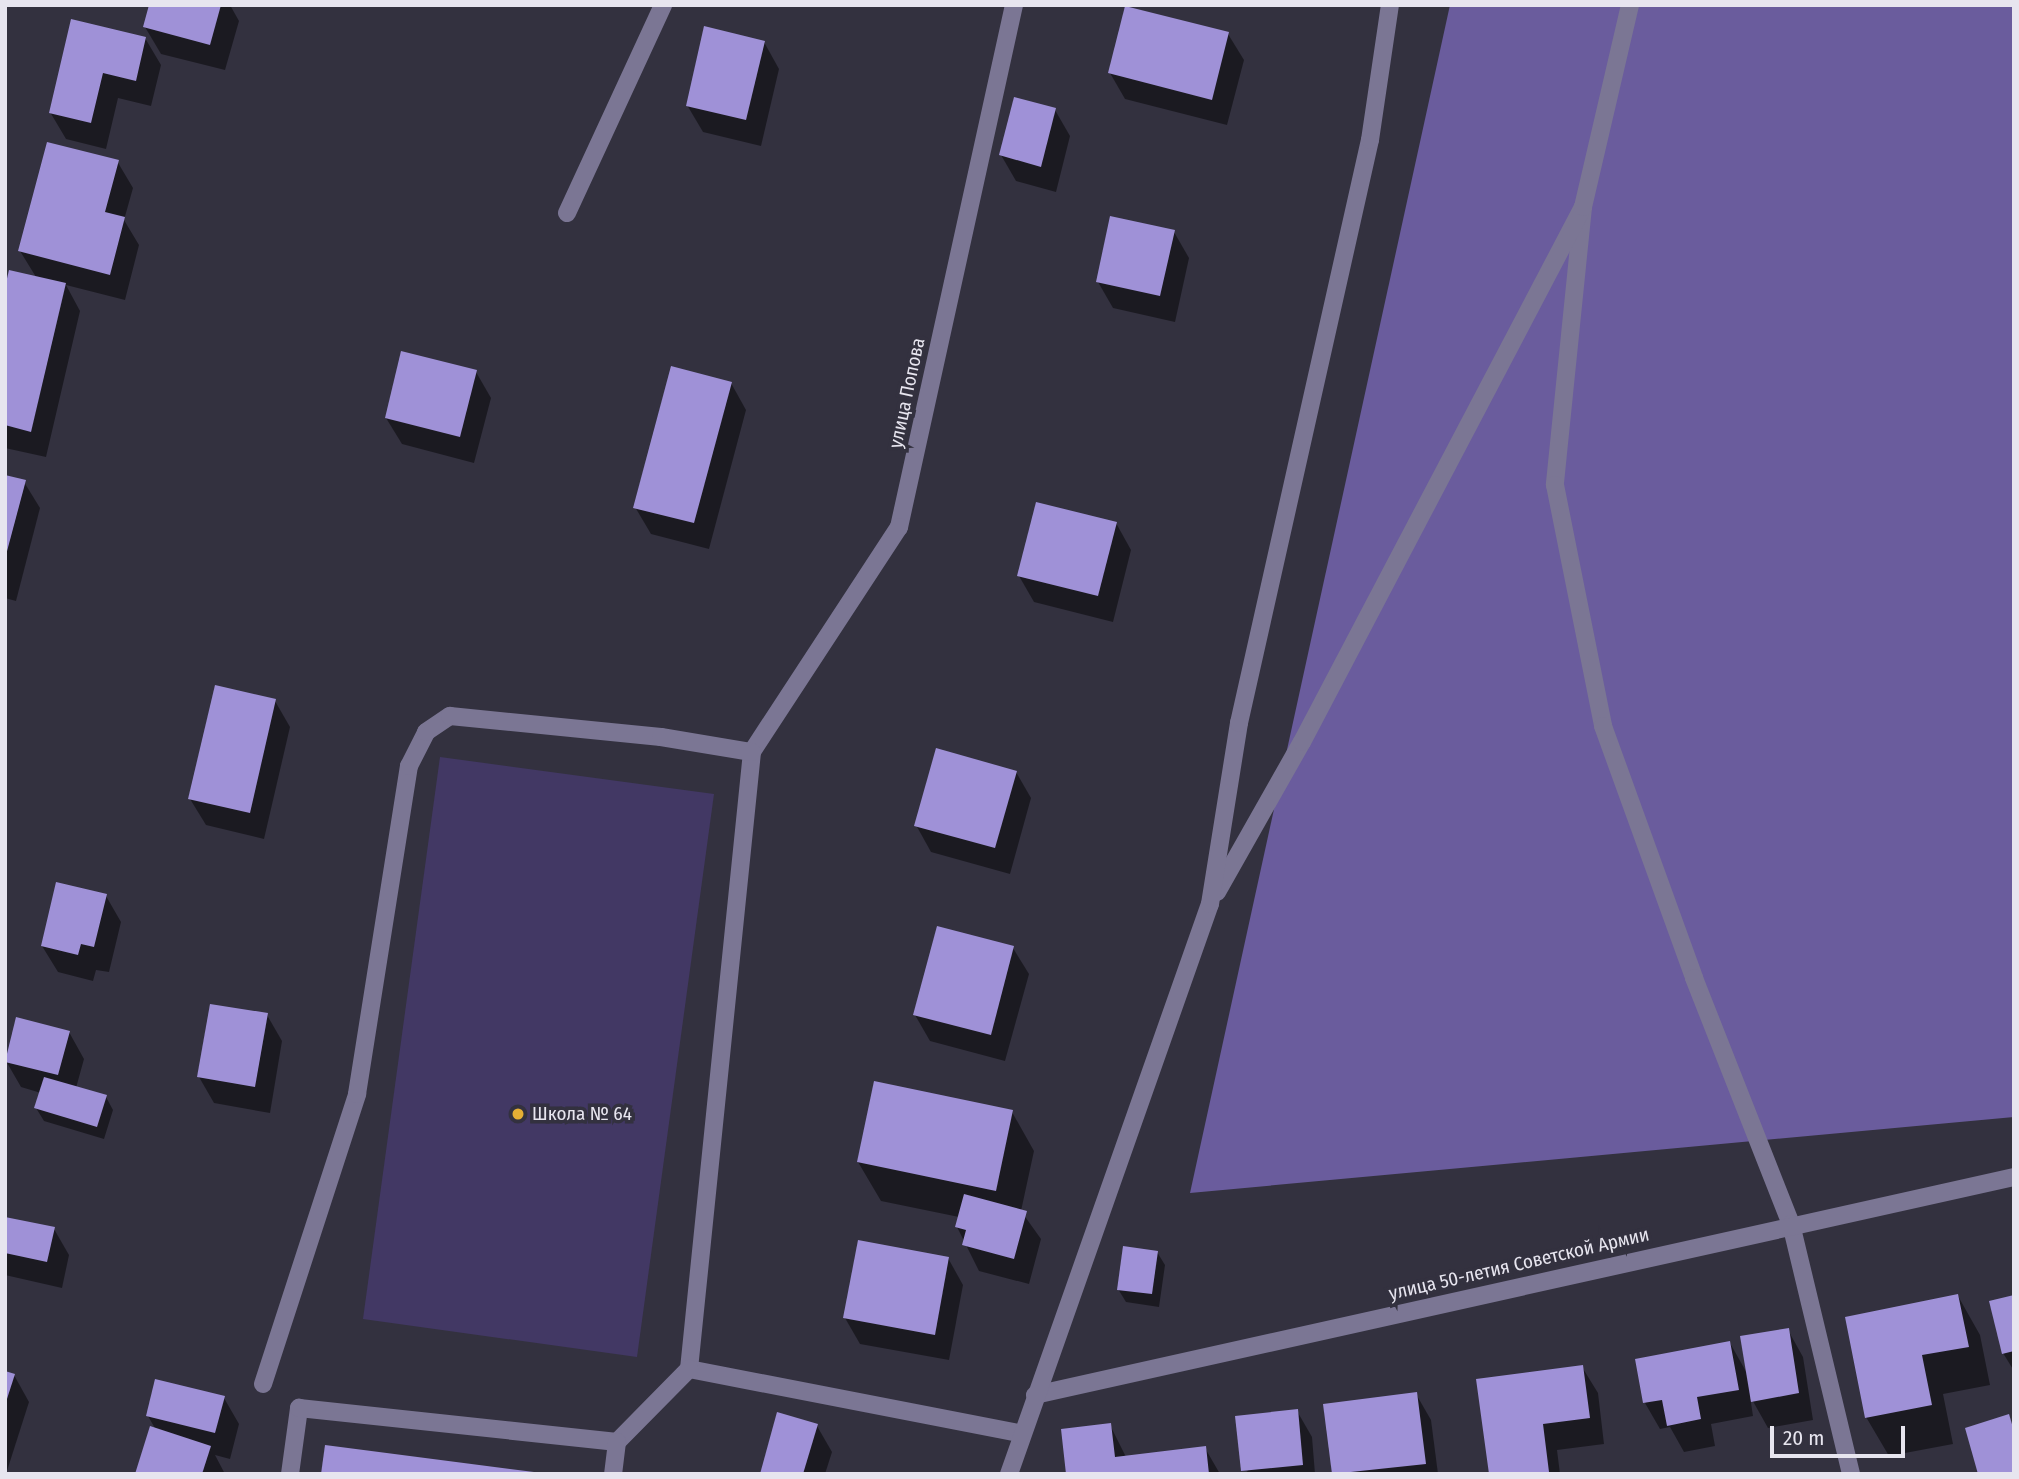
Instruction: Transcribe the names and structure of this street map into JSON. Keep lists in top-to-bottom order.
{
  "streets": {
    "street": ["улица Попова", "улица 50-летия Советской Армии"]
  },
  "places": ["Школа № 64"],
  "scale_bar": "20 m"
}
